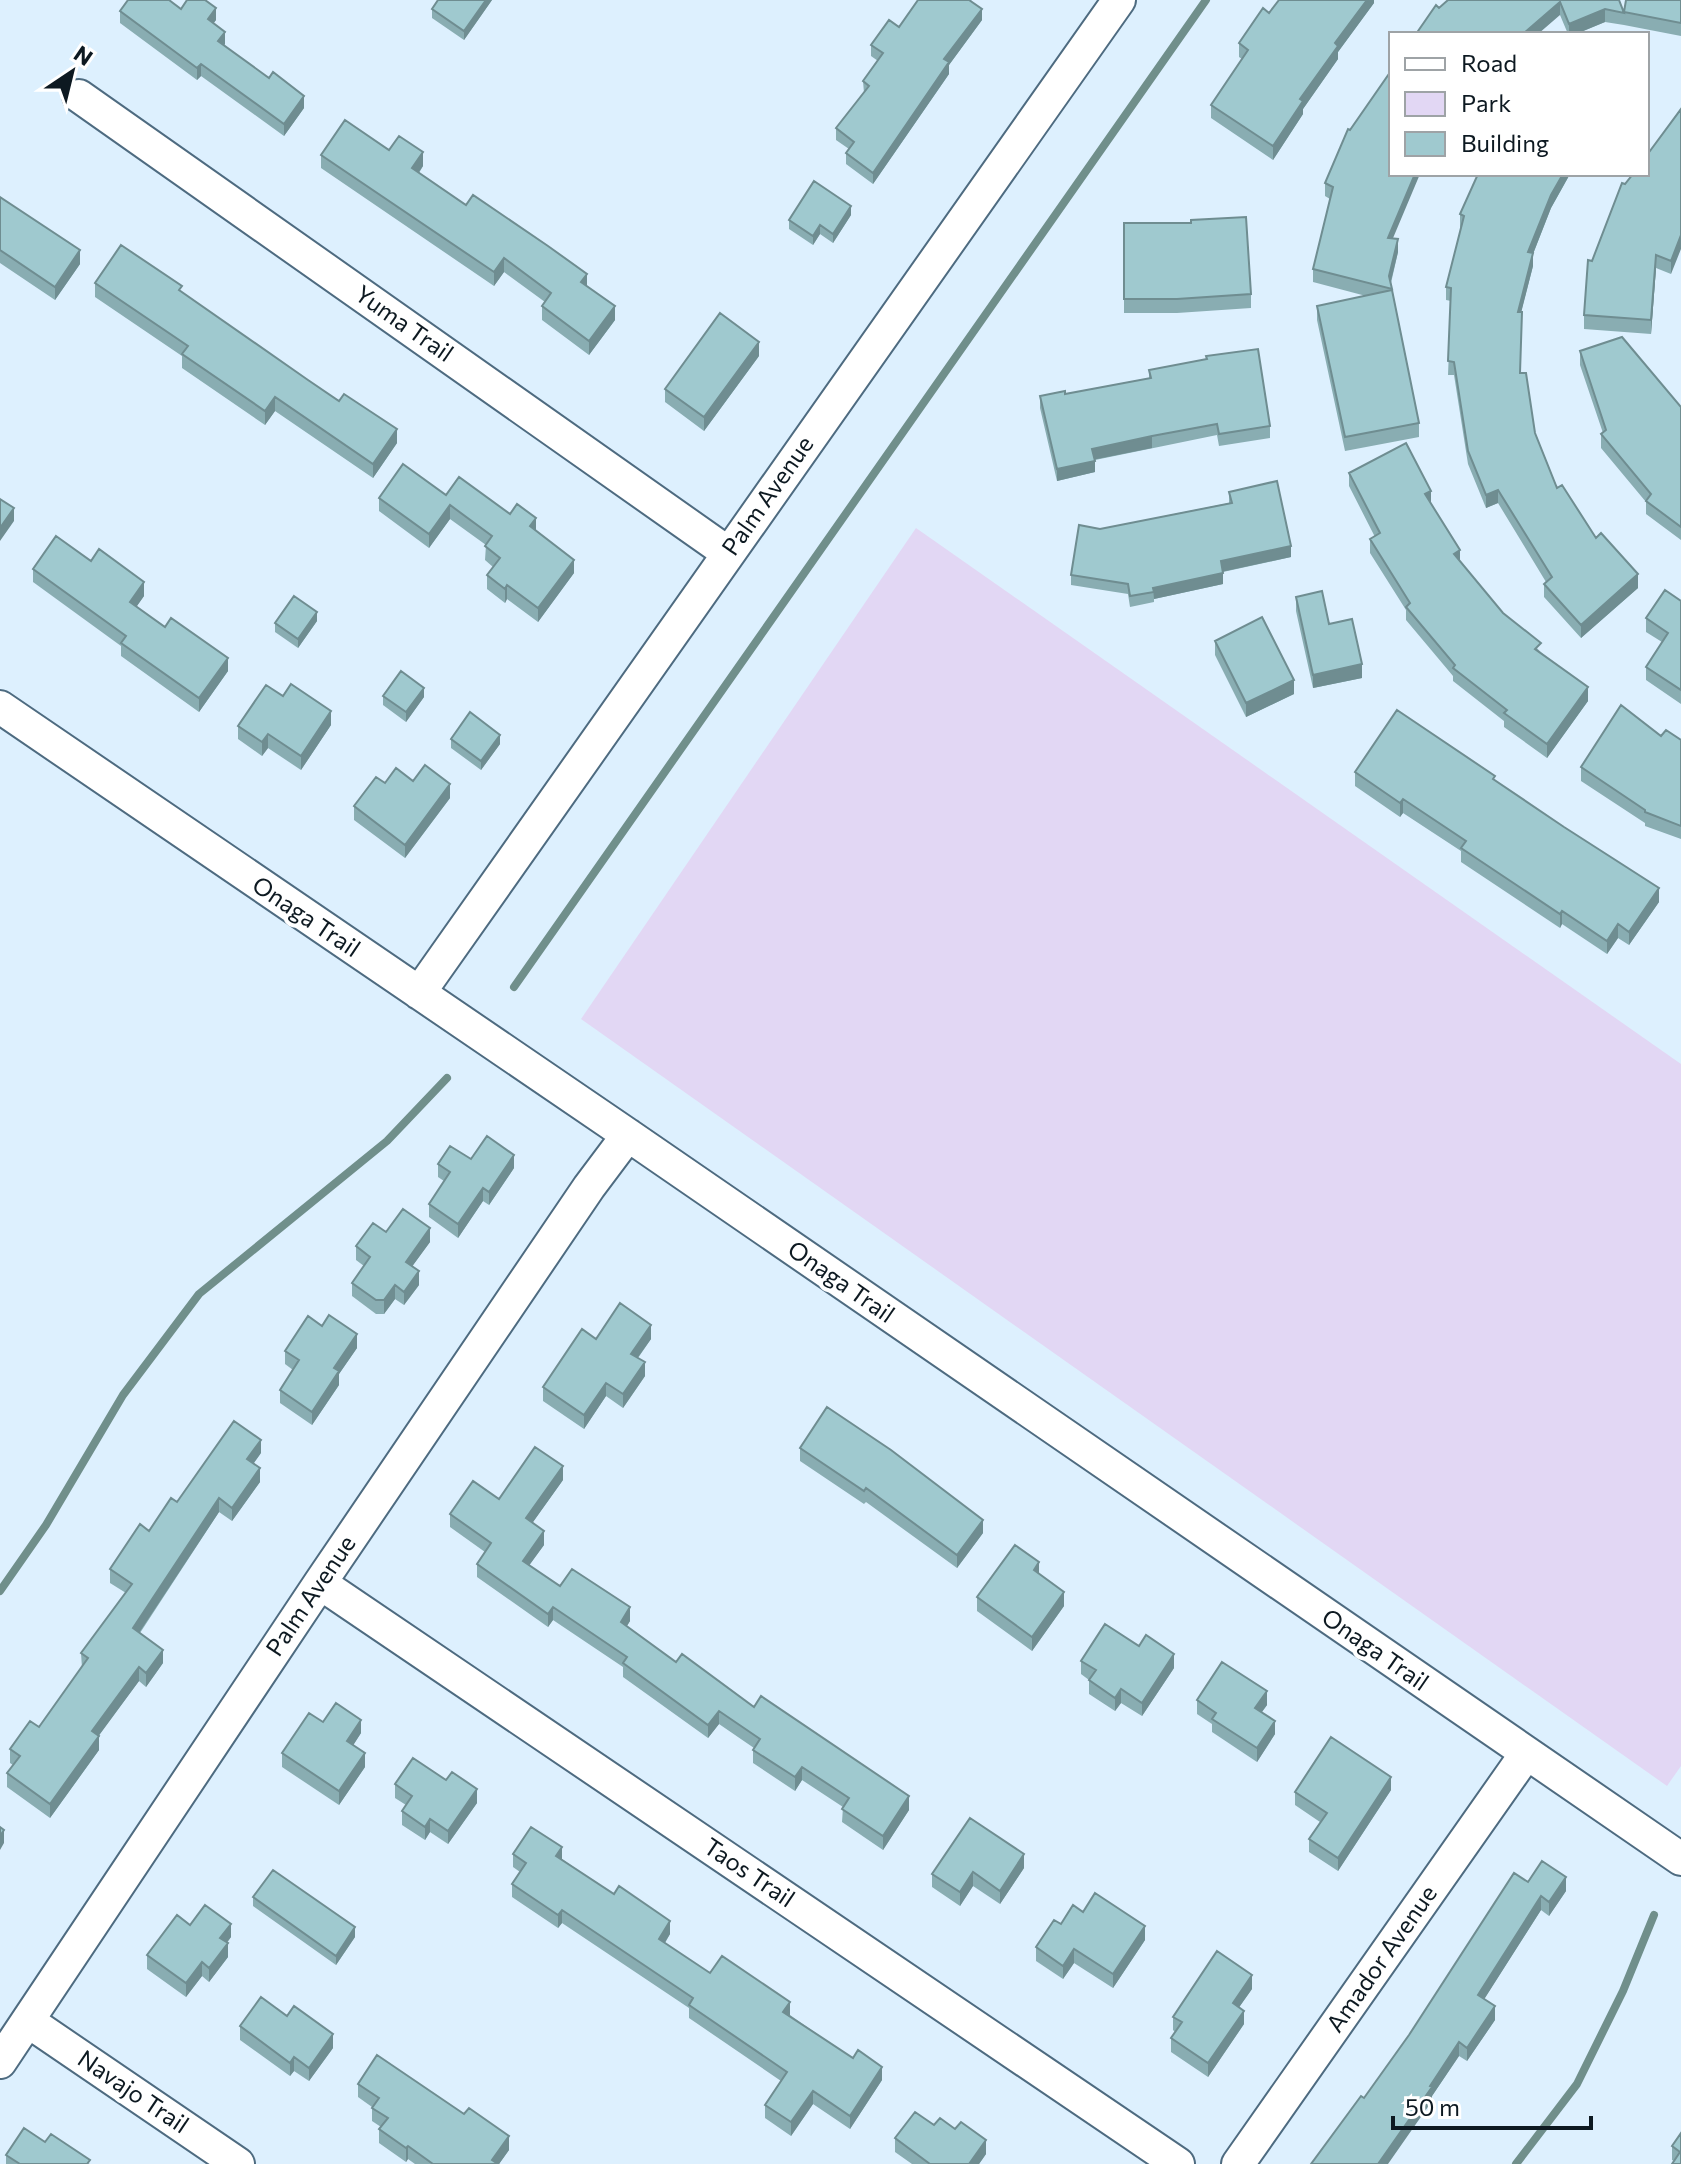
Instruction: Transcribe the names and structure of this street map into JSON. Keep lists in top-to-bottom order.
{
  "streets": {
    "street": [
      "Yuma Trail",
      "Palm Avenue",
      "Onaga Trail",
      "Taos Trail",
      "Amador Avenue",
      "Navajo Trail"
    ]
  },
  "crossings": [
    ["Yuma Trail", "Palm Avenue"],
    ["Palm Avenue", "Onaga Trail"],
    ["Palm Avenue", "Taos Trail"],
    ["Palm Avenue", "Navajo Trail"],
    ["Onaga Trail", "Amador Avenue"]
  ],
  "legend": ["Road", "Park", "Building"],
  "scale_bar": "50 m",
  "north": "top right"
}
